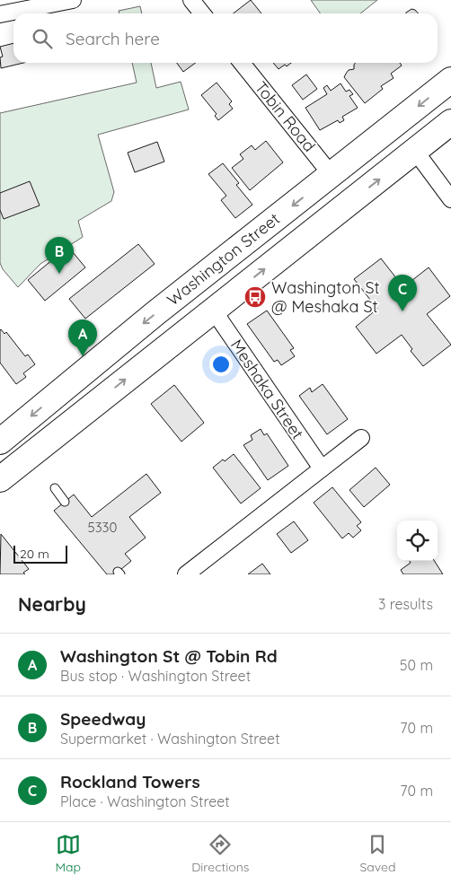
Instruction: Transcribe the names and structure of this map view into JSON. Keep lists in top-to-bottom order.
{
  "streets": {
    "main road": ["Washington Street"],
    "street": ["Tobin Road", "Meshaka Street"]
  },
  "crossings": [
    ["Tobin Road", "Washington Street"],
    ["Washington Street", "Meshaka Street"]
  ],
  "places": {
    "bus stop": ["Washington St @ Meshaka St"]
  },
  "house_numbers": ["5330"],
  "scale_bar": "20 m",
  "page": {
    "search": "Search here",
    "pins": ["B", "C", "A"],
    "scale": "20 m",
    "heading": ["Nearby", "3 results"],
    "list": [
      {
        "mark": "A",
        "name": "Washington St @ Tobin Rd",
        "note": "Bus stop · Washington Street",
        "value": "50 m"
      },
      {
        "mark": "B",
        "name": "Speedway",
        "note": "Supermarket · Washington Street",
        "value": "70 m"
      },
      {
        "mark": "C",
        "name": "Rockland Towers",
        "note": "Place · Washington Street",
        "value": "70 m"
      }
    ],
    "nav": ["Map", "Directions", "Saved"]
  }
}
